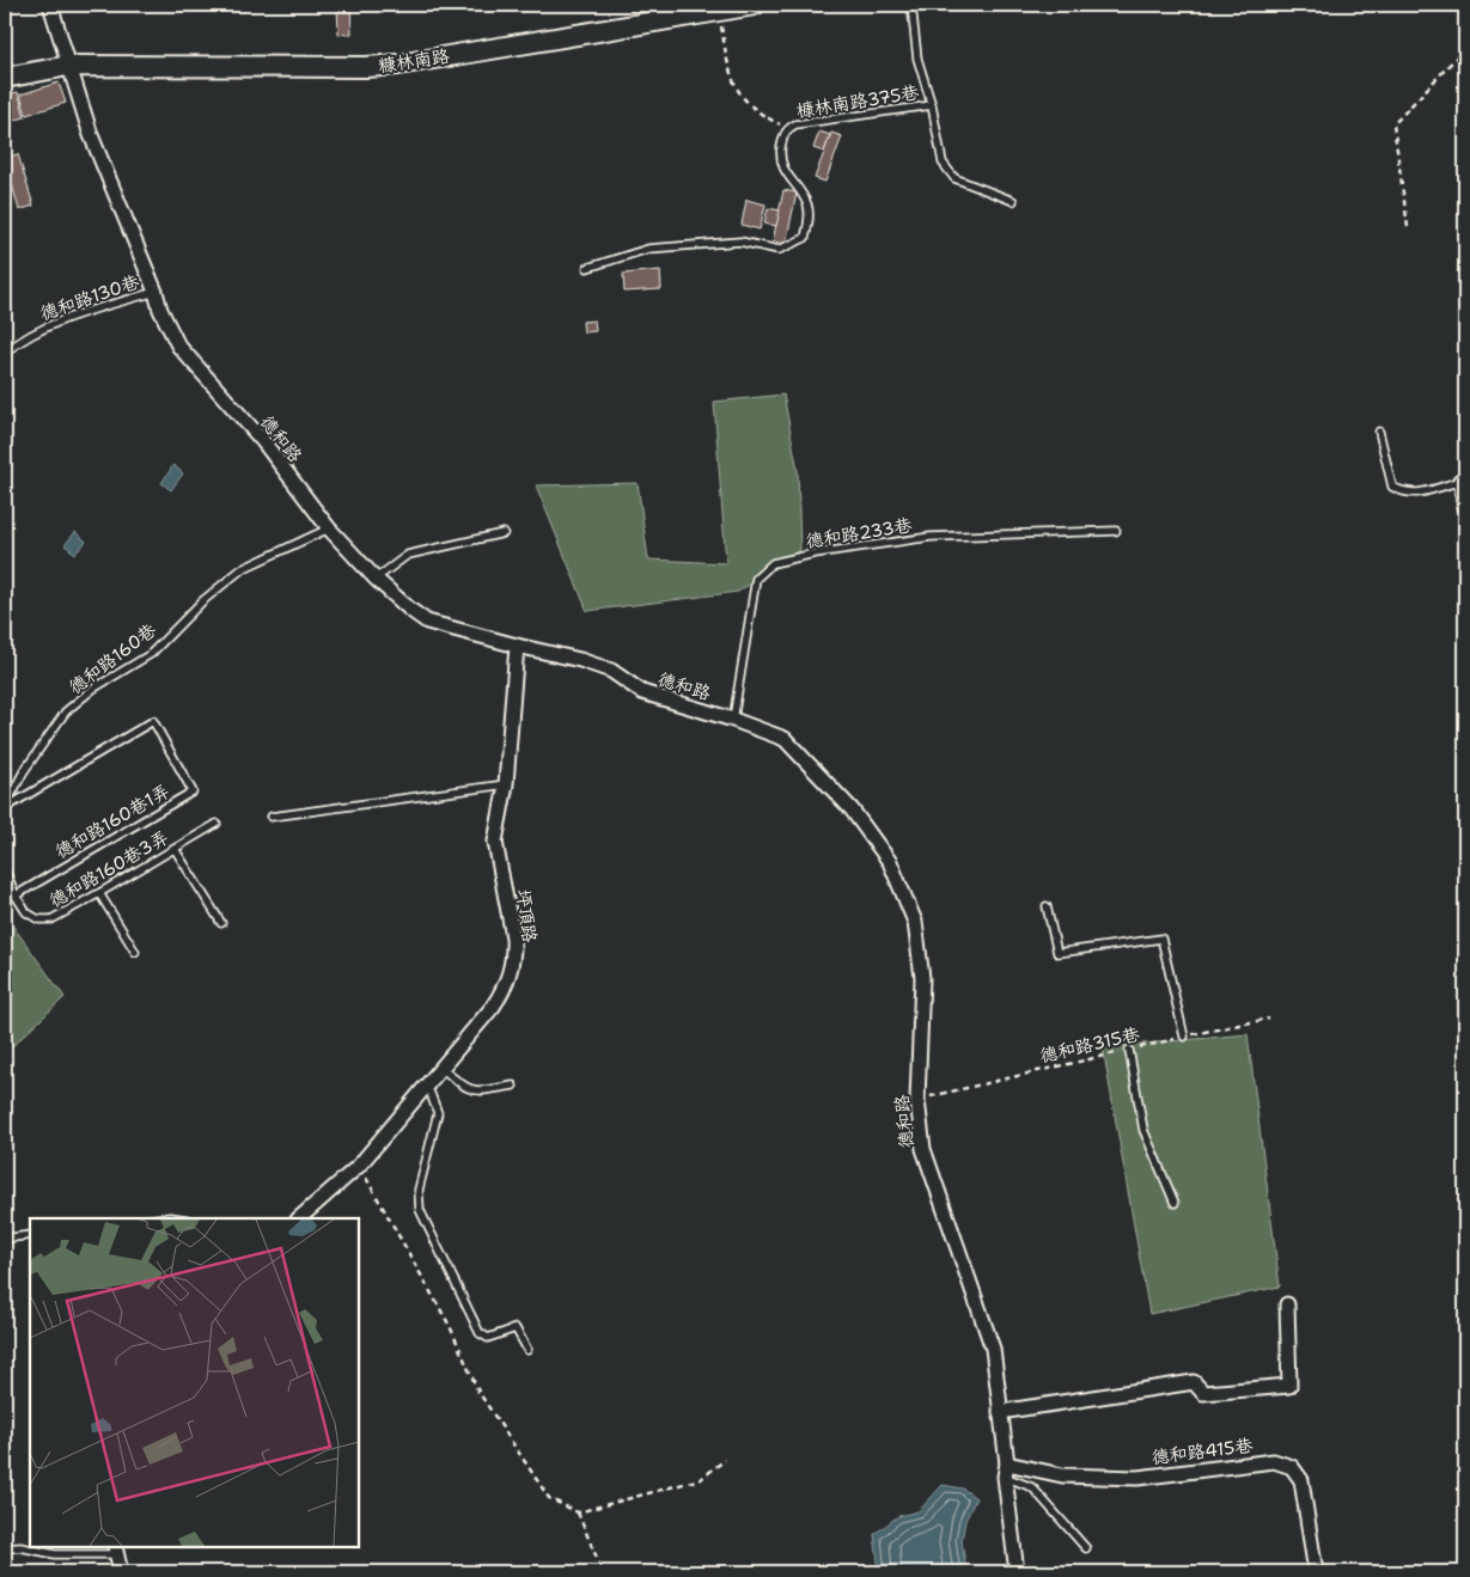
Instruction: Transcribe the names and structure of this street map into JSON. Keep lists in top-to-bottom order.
{
  "streets": {
    "street": [
      "糠林南路",
      "德和路",
      "坪頂路",
      "德和路415巷"
    ],
    "lane": [
      "槺林南路375巷",
      "德和路130巷",
      "德和路233巷",
      "德和路160巷",
      "德和路160巷1弄",
      "德和路160巷3弄"
    ],
    "path": ["德和路315巷"]
  },
  "crossings": [
    ["糠林南路", "德和路"],
    ["德和路130巷", "德和路"],
    ["德和路", "德和路233巷"],
    ["德和路", "德和路160巷"],
    ["德和路", "坪頂路"],
    ["德和路", "德和路315巷"],
    ["德和路", "德和路415巷"],
    ["德和路160巷", "德和路160巷1弄"],
    ["德和路160巷1弄", "德和路160巷3弄"]
  ]
}
